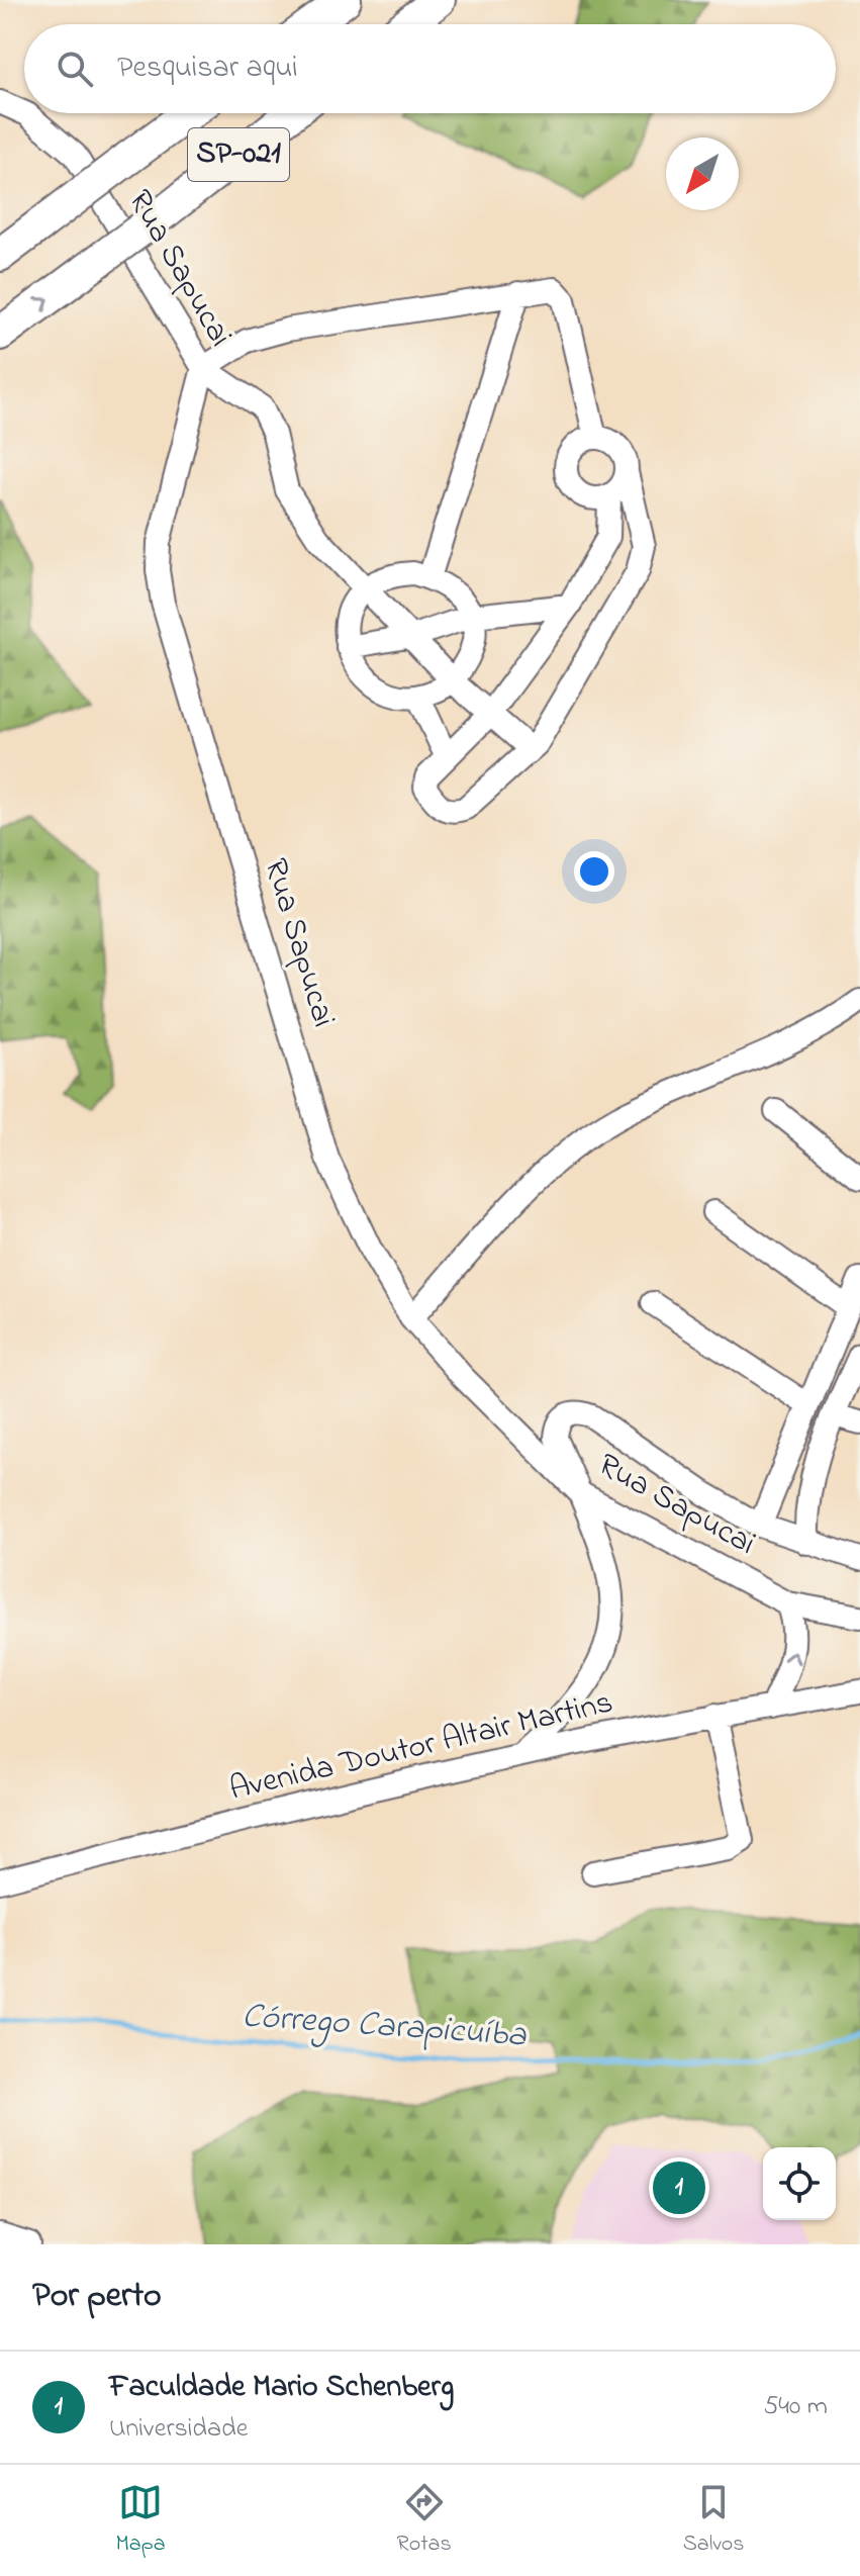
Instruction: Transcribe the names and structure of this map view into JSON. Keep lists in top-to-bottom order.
{
  "streets": {
    "highway": ["SP-021"],
    "street": ["Rua Sapucai", "Avenida Doutor Altair Martins"]
  },
  "water": ["Córrego Carapicuíba"],
  "north": "bottom left",
  "page": {
    "search": "Pesquisar aqui",
    "pins": "1",
    "heading": "Por perto",
    "list": [
      {
        "mark": "1",
        "name": "Faculdade Mario Schenberg",
        "note": "Universidade",
        "value": "540 m"
      }
    ],
    "nav": ["Mapa", "Rotas", "Salvos"]
  }
}
